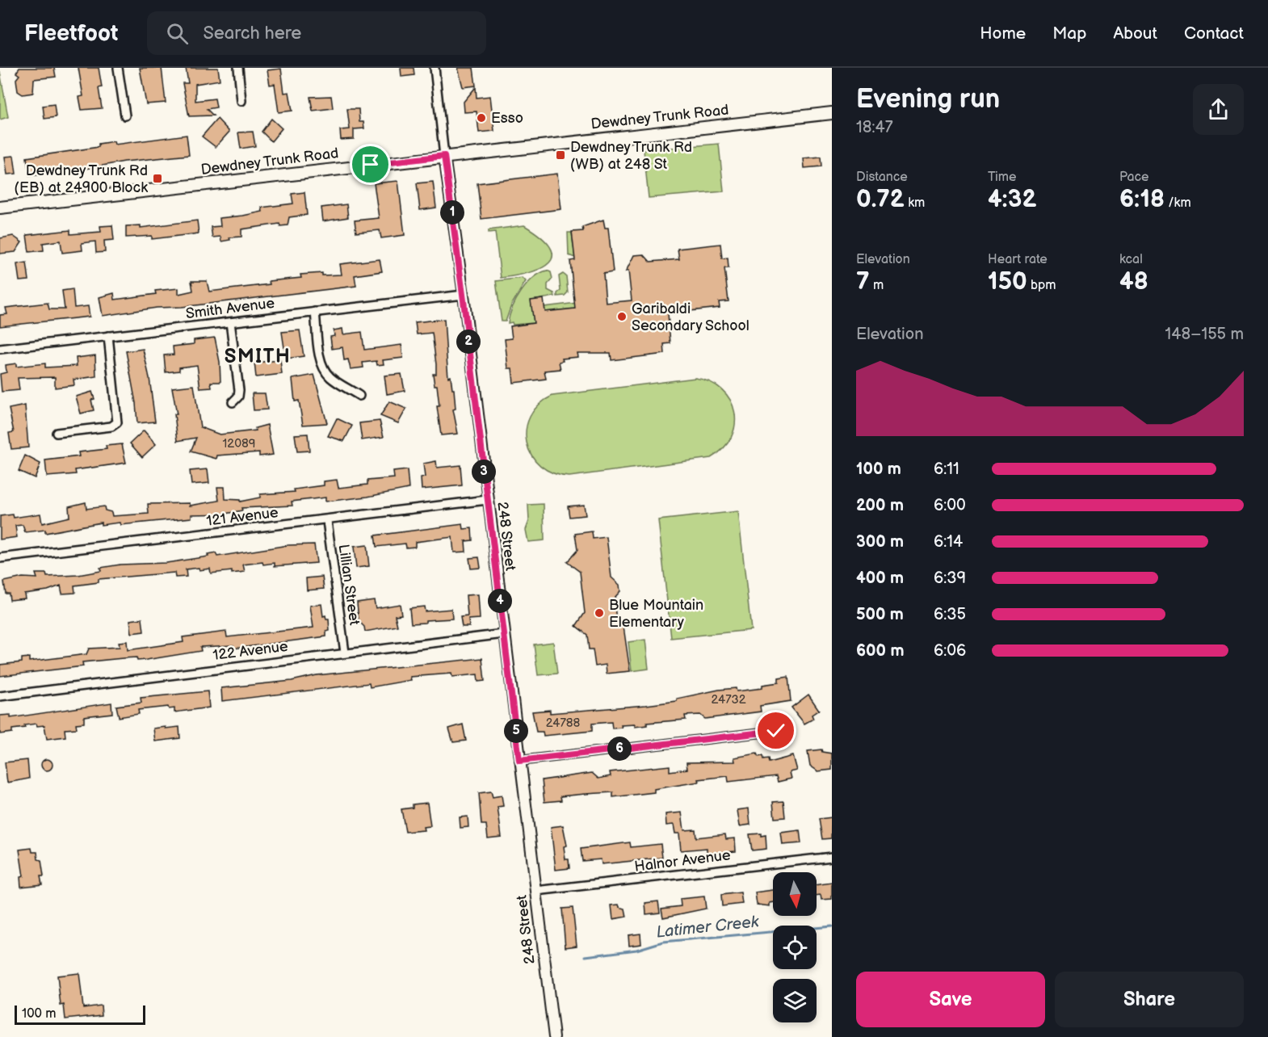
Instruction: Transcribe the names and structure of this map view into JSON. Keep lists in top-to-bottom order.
{
  "streets": {
    "main road": ["Dewdney Trunk Road"],
    "street": [
      "Smith Avenue",
      "121 Avenue",
      "248 Street",
      "Lillian Street",
      "122 Avenue",
      "Halnor Avenue"
    ]
  },
  "crossings": [
    ["Dewdney Trunk Road", "248 Street"],
    ["Smith Avenue", "248 Street"],
    ["121 Avenue", "248 Street"],
    ["121 Avenue", "Lillian Street"],
    ["248 Street", "122 Avenue"],
    ["248 Street", "Halnor Avenue"],
    ["Lillian Street", "122 Avenue"]
  ],
  "districts": ["SMITH"],
  "water": ["Latimer Creek"],
  "places": {
    "other": ["Esso", "Garibaldi Secondary School", "Blue Mountain Elementary"],
    "transit": ["Dewdney Trunk Rd (WB) at 248 St", "Dewdney Trunk Rd (EB) at 24900 Block"]
  },
  "house_numbers": ["12089", "24732", "24788"],
  "scale_bar": "100 m",
  "north": "bottom",
  "page": {
    "header": "Fleetfoot",
    "search": "Search here",
    "nav": [
      "Home",
      "Map",
      "About",
      "Contact"
    ],
    "heading": ["Evening run", "18:47"],
    "stats": [
      ["Distance", "0.72 km"],
      ["Time", "4:32"],
      ["Pace", "6:18 /km"],
      ["Elevation", "7 m"],
      ["Heart rate", "150 bpm"],
      ["kcal", "48"]
    ],
    "pins": [
      "1",
      "2",
      "3",
      "4",
      "5",
      "6"
    ],
    "chart": ["Elevation", "148–155 m"],
    "list": [
      {
        "name": "100 m",
        "note": "6:11"
      },
      {
        "name": "200 m",
        "note": "6:00"
      },
      {
        "name": "300 m",
        "note": "6:14"
      },
      {
        "name": "400 m",
        "note": "6:39"
      },
      {
        "name": "500 m",
        "note": "6:35"
      },
      {
        "name": "600 m",
        "note": "6:06"
      }
    ],
    "buttons": ["Save", "Share"],
    "scale": "100 m"
  }
}
